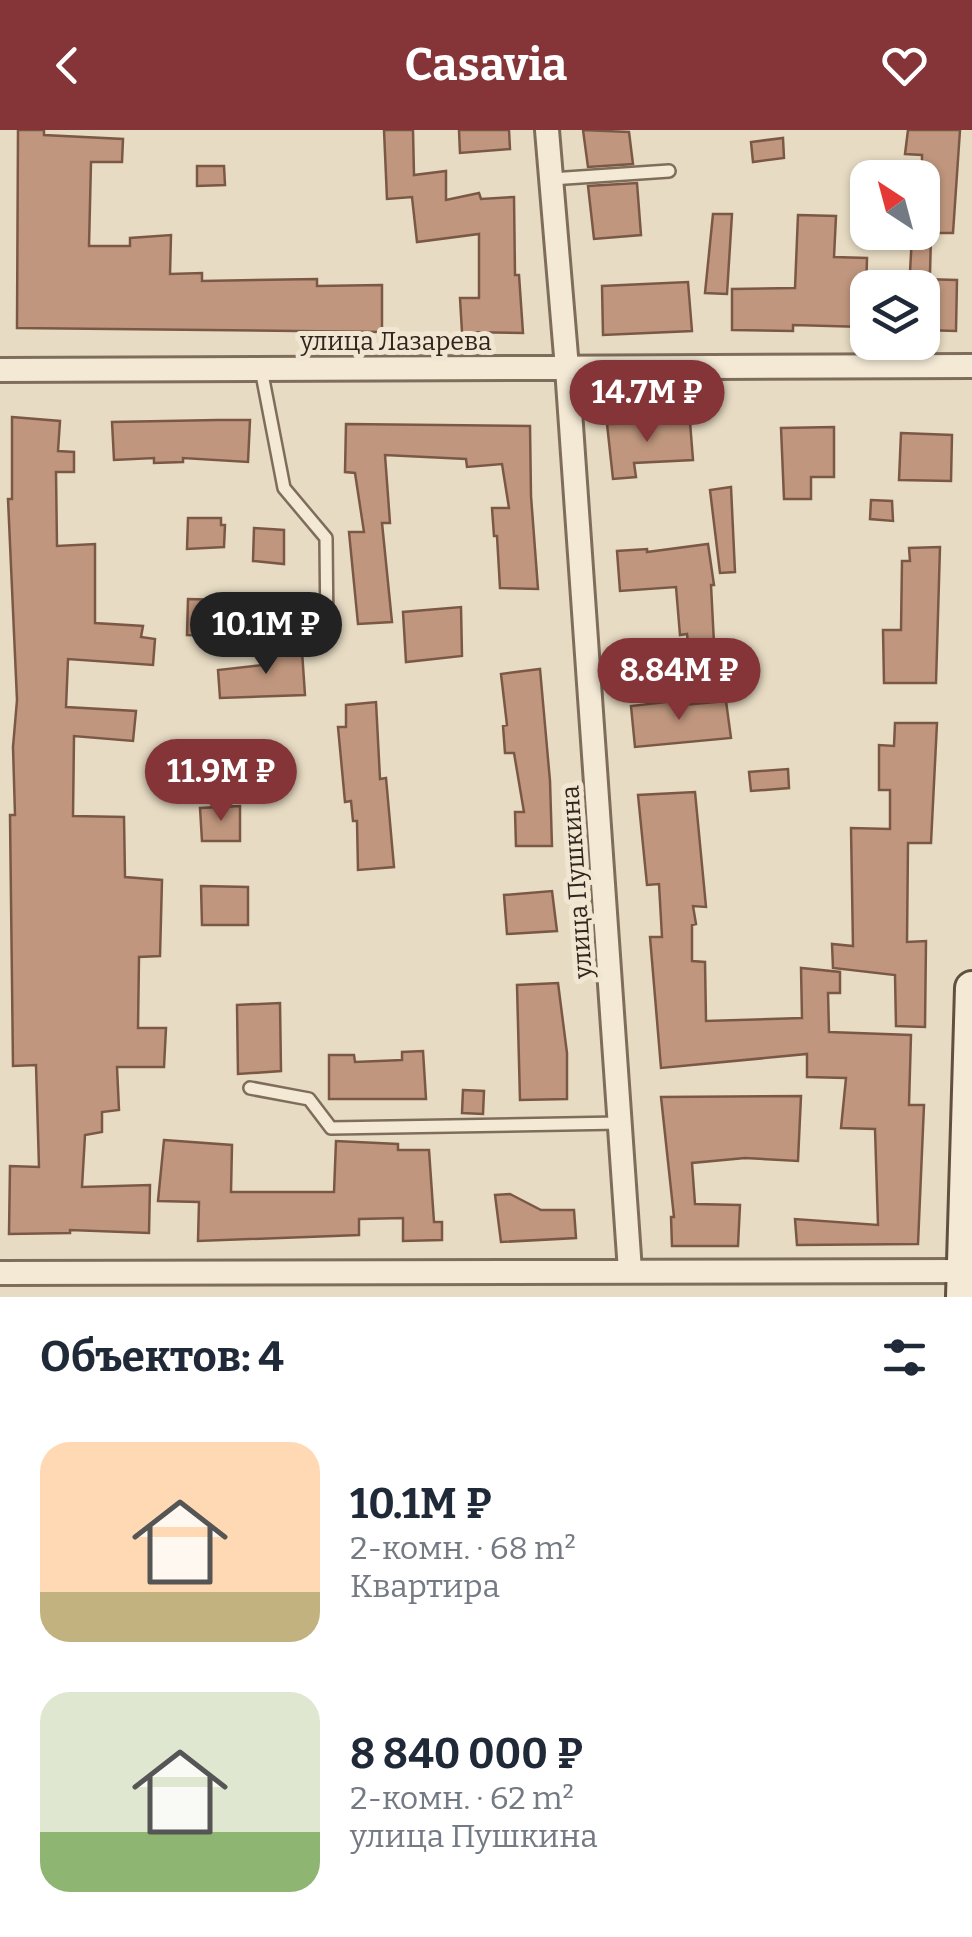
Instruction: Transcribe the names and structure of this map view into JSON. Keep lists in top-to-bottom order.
{
  "streets": {
    "street": ["улица Лазарева", "улица Пушкина"]
  },
  "crossings": [
    ["улица Лазарева", "улица Пушкина"]
  ],
  "north": "top left",
  "page": {
    "header": "Casavia",
    "price": [
      "14.7M ₽",
      "10.1M ₽",
      "8.84M ₽",
      "11.9M ₽"
    ],
    "heading": "Объектов: 4",
    "list": [
      {
        "name": "10.1M ₽",
        "note": "2-комн. · 68 m² · Квартира"
      },
      {
        "name": "8 840 000 ₽",
        "note": "2-комн. · 62 m² · улица Пушкина"
      }
    ]
  }
}
